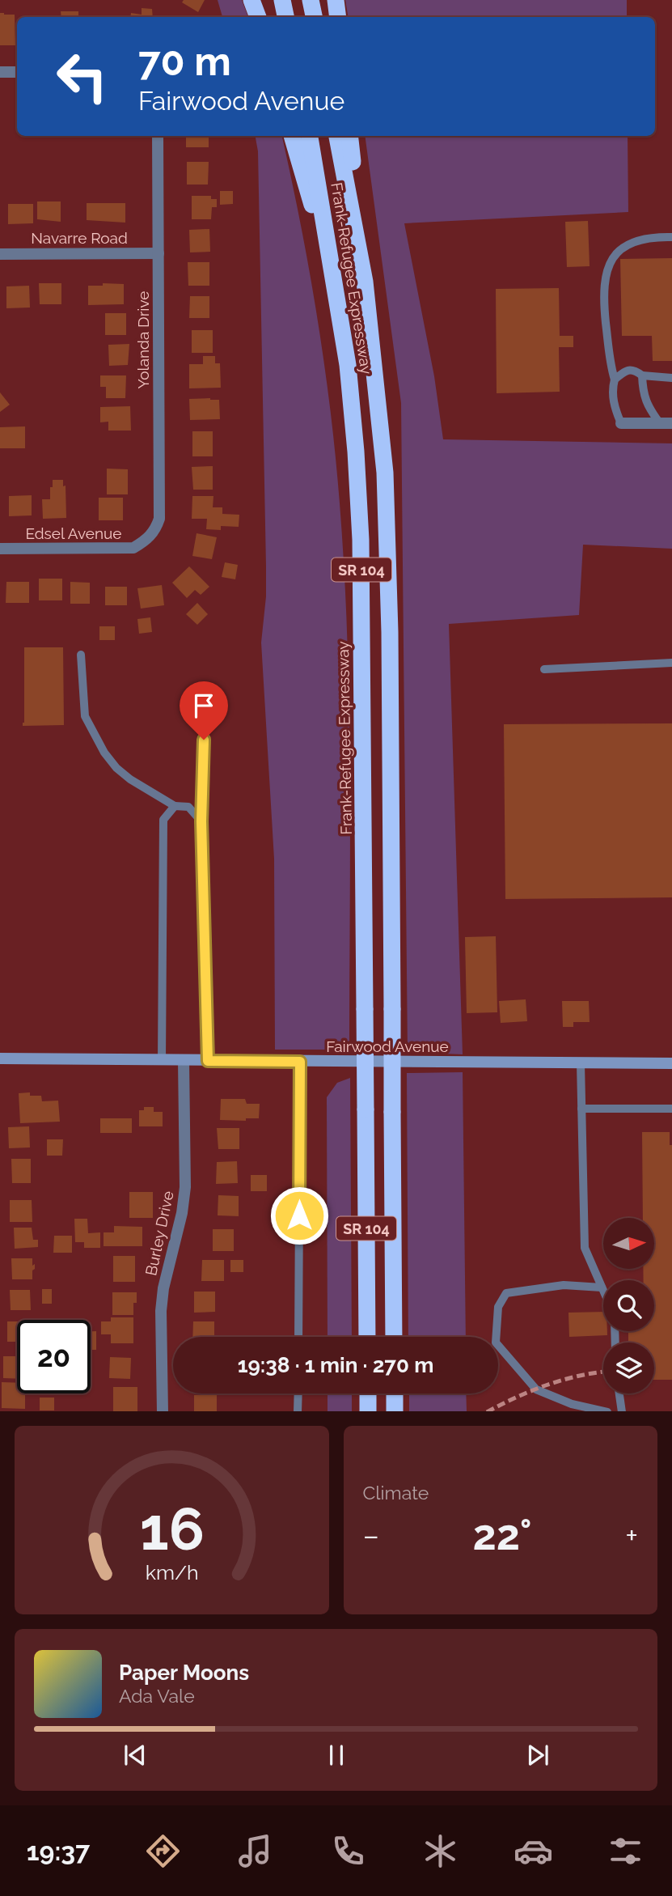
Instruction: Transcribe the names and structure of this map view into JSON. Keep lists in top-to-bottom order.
{
  "streets": {
    "highway": ["Frank-Refugee Expressway", "SR 104"],
    "street": [
      "Navarre Road",
      "Yolanda Drive",
      "Edsel Avenue",
      "Fairwood Avenue",
      "Burley Drive"
    ]
  },
  "crossings": [
    ["Navarre Road", "Yolanda Drive"],
    ["Yolanda Drive", "Edsel Avenue"],
    ["Fairwood Avenue", "Burley Drive"]
  ],
  "north": "right",
  "page": {
    "turn": ["70 m", "Fairwood Avenue"],
    "limit": "20",
    "trip": "19:38 · 1 min · 270 m",
    "tile": "Climate",
    "heat": ["−", "22°", "+"],
    "song": ["Paper Moons", "Ada Vale"],
    "tabs": "19:37",
    "gauge": ["16", "km/h"]
  }
}
